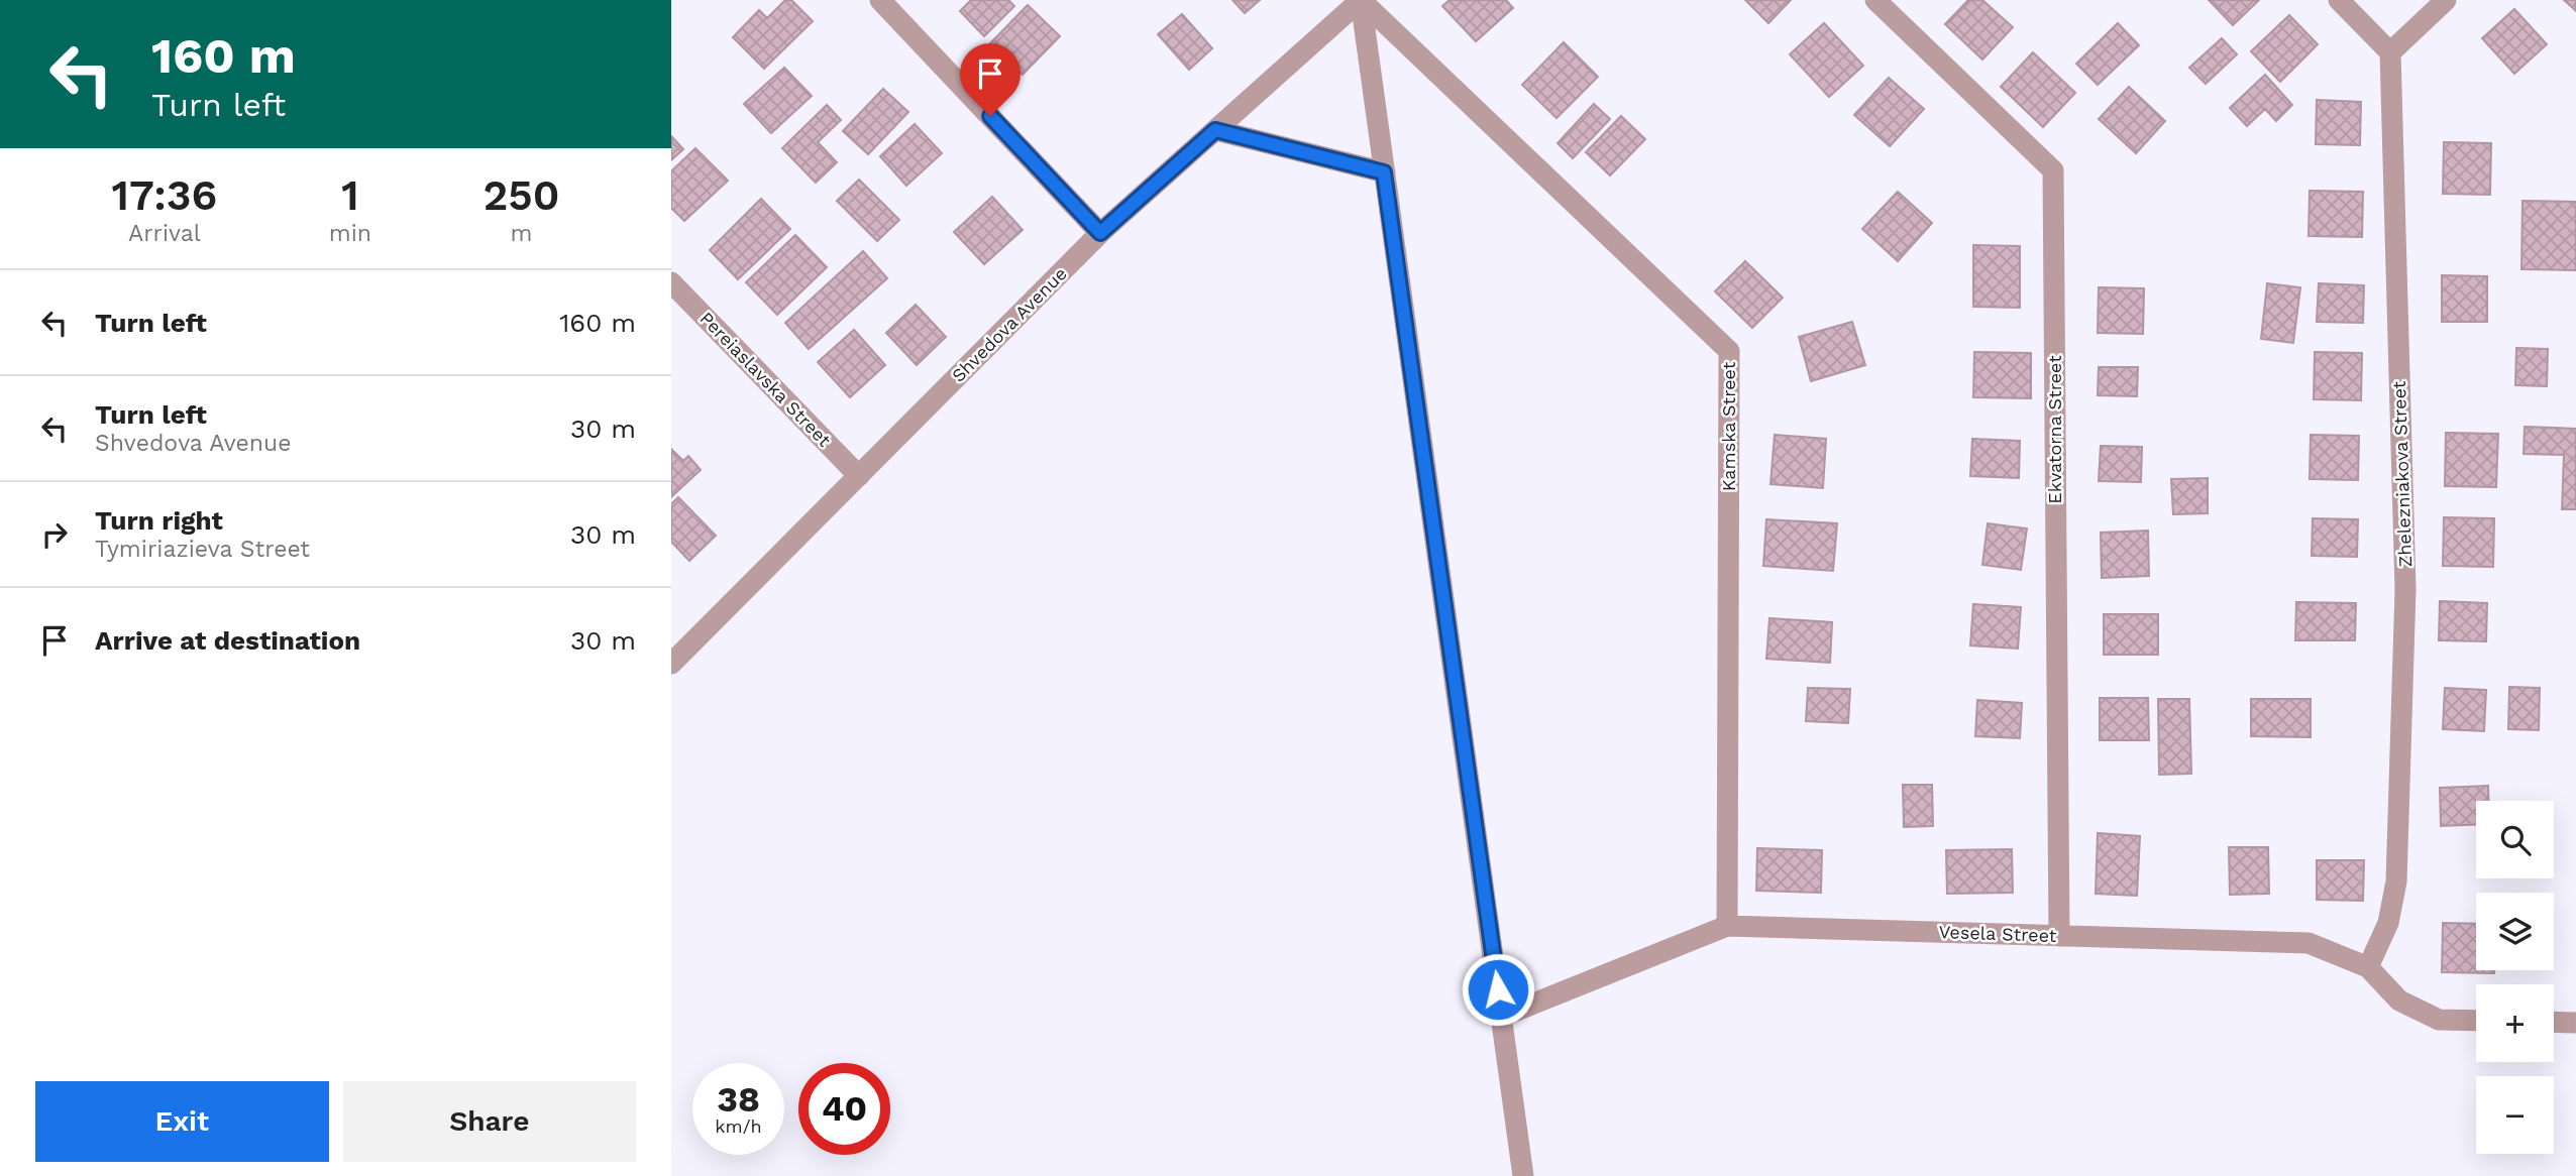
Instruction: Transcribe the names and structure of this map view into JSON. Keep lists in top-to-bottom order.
{
  "streets": {
    "street": [
      "Shvedova Avenue",
      "Pereiaslavska Street",
      "Kamska Street",
      "Ekvatorna Street",
      "Zhelezniakova Street",
      "Vesela Street"
    ]
  },
  "crossings": [
    ["Shvedova Avenue", "Pereiaslavska Street"],
    ["Shvedova Avenue", "Kamska Street"],
    ["Kamska Street", "Vesela Street"],
    ["Ekvatorna Street", "Vesela Street"],
    ["Zhelezniakova Street", "Vesela Street"]
  ],
  "page": {
    "turn": ["160 m", "Turn left"],
    "eta": [
      "17:36",
      "Arrival",
      "1",
      "min",
      "250",
      "m"
    ],
    "list": [
      {
        "name": "Turn left",
        "value": "160 m"
      },
      {
        "name": "Turn left",
        "note": "Shvedova Avenue",
        "value": "30 m"
      },
      {
        "name": "Turn right",
        "note": "Tymiriazieva Street",
        "value": "30 m"
      },
      {
        "name": "Arrive at destination",
        "value": "30 m"
      }
    ],
    "map_buttons": ["+", "−"],
    "speed": "38 km/h",
    "limit": "40",
    "buttons": ["Exit", "Share"]
  }
}
